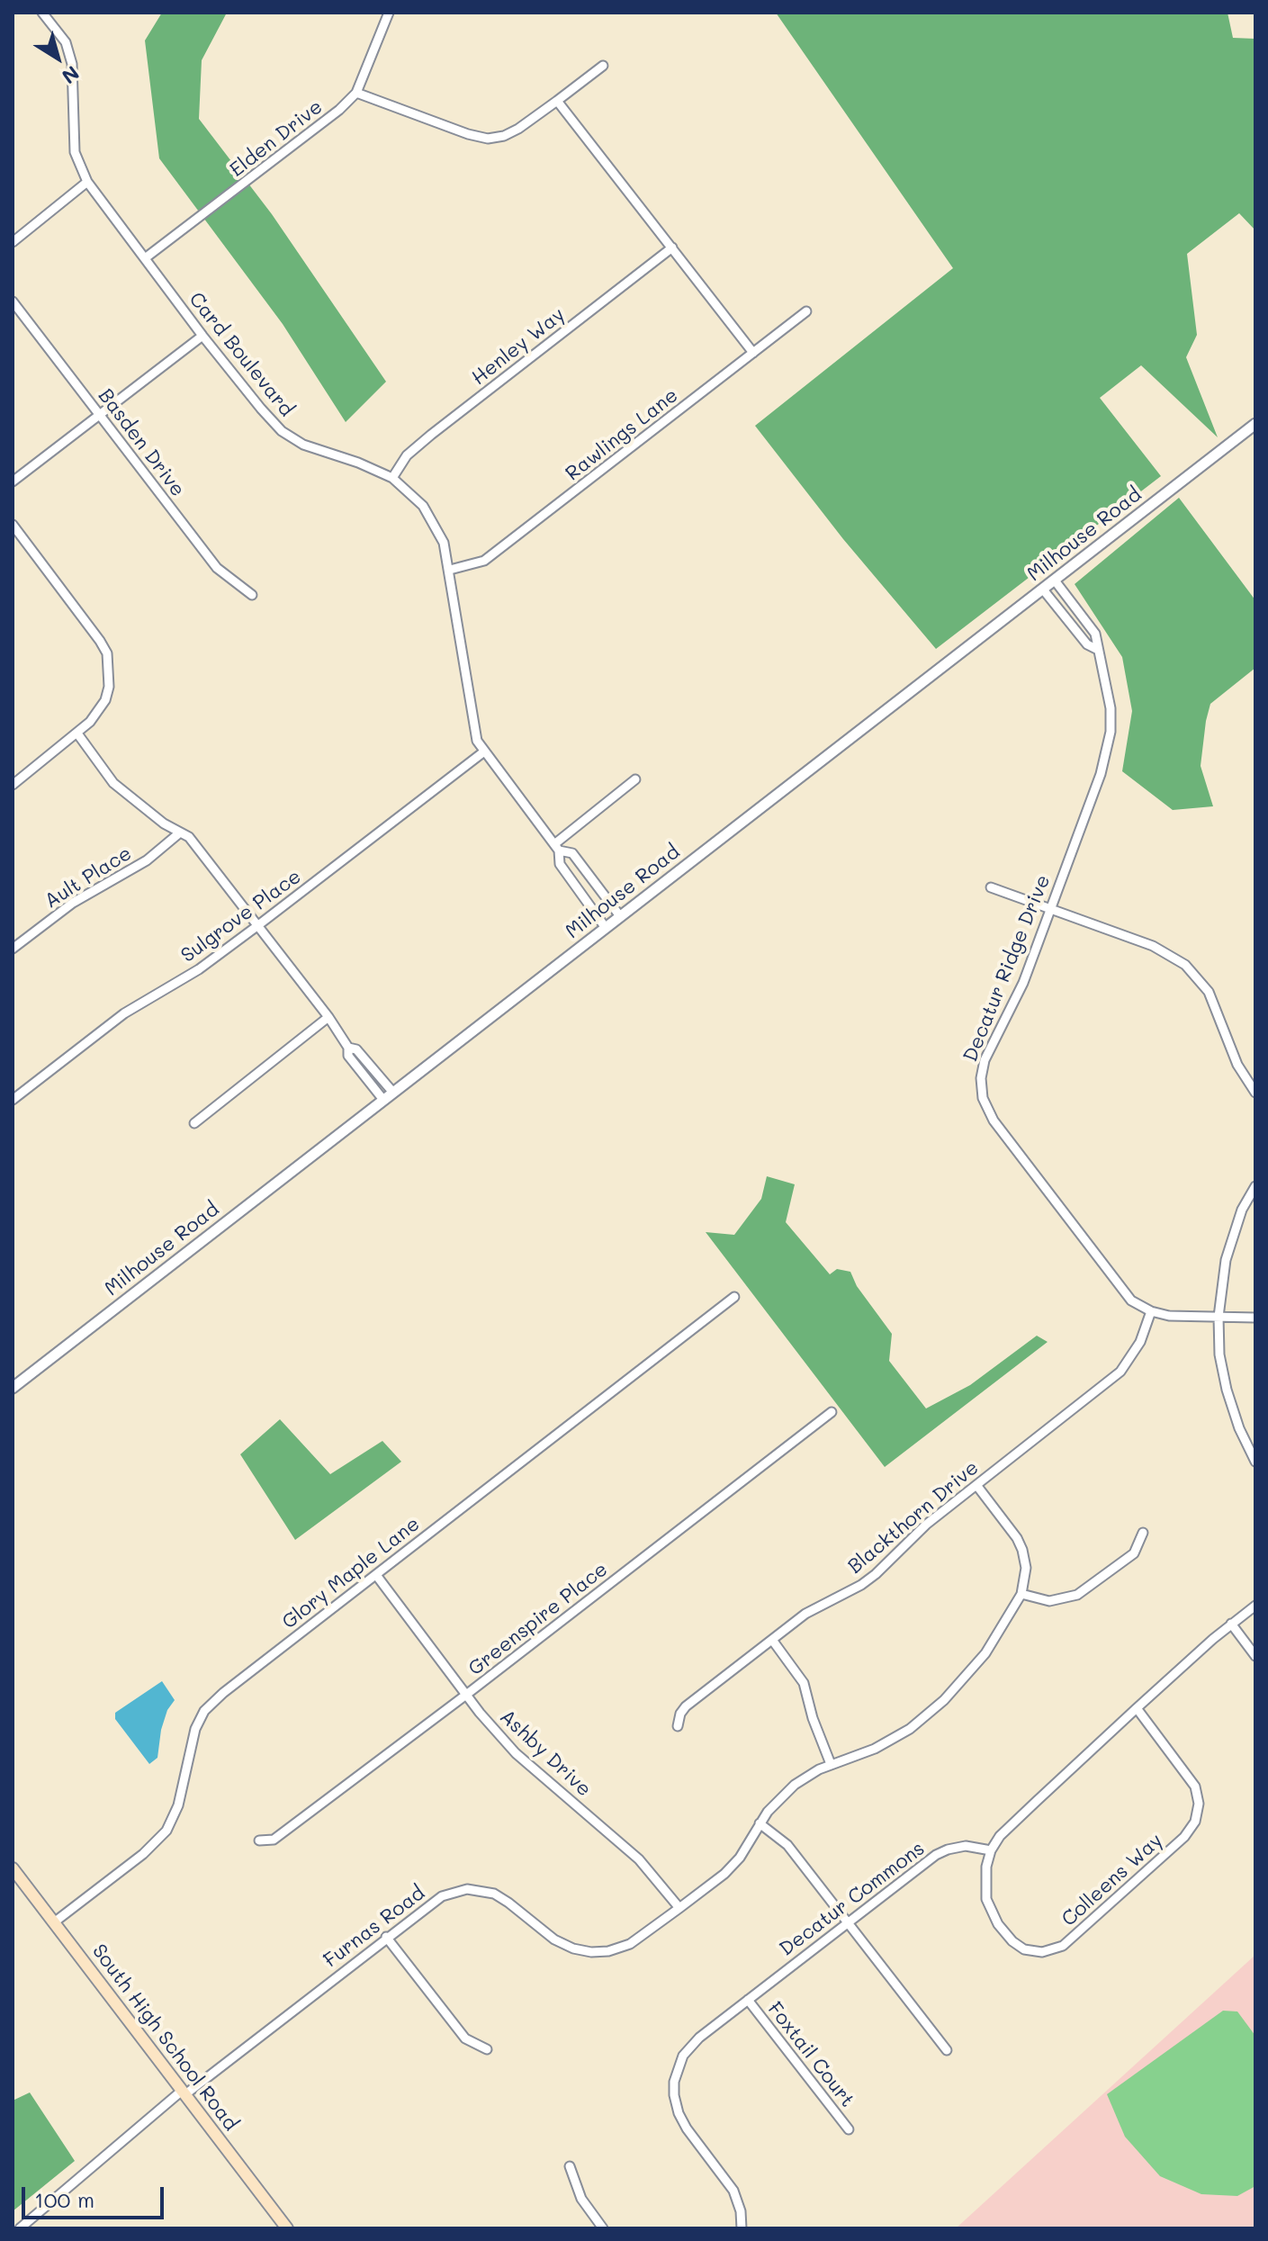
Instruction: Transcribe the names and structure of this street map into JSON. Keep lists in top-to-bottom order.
{
  "streets": {
    "main road": ["South High School Road"],
    "street": [
      "Elden Drive",
      "Henley Way",
      "Card Boulevard",
      "Rawlings Lane",
      "Basden Drive",
      "Milhouse Road",
      "Ault Place",
      "Sulgrove Place",
      "Decatur Ridge Drive",
      "Blackthorn Drive",
      "Glory Maple Lane",
      "Greenspire Place",
      "Ashby Drive",
      "Colleens Way",
      "Decatur Commons",
      "Furnas Road",
      "Foxtail Court"
    ]
  },
  "crossings": [
    ["Elden Drive", "Card Boulevard"],
    ["Henley Way", "Card Boulevard"],
    ["Card Boulevard", "Rawlings Lane"],
    ["Card Boulevard", "Milhouse Road"],
    ["Card Boulevard", "Sulgrove Place"],
    ["Milhouse Road", "Decatur Ridge Drive"],
    ["Decatur Ridge Drive", "Blackthorn Drive"],
    ["Glory Maple Lane", "Ashby Drive"],
    ["Glory Maple Lane", "South High School Road"],
    ["Greenspire Place", "Ashby Drive"],
    ["Ashby Drive", "Furnas Road"],
    ["Colleens Way", "Decatur Commons"],
    ["Decatur Commons", "Foxtail Court"],
    ["Furnas Road", "South High School Road"]
  ],
  "scale_bar": "100 m",
  "north": "bottom right"
}
